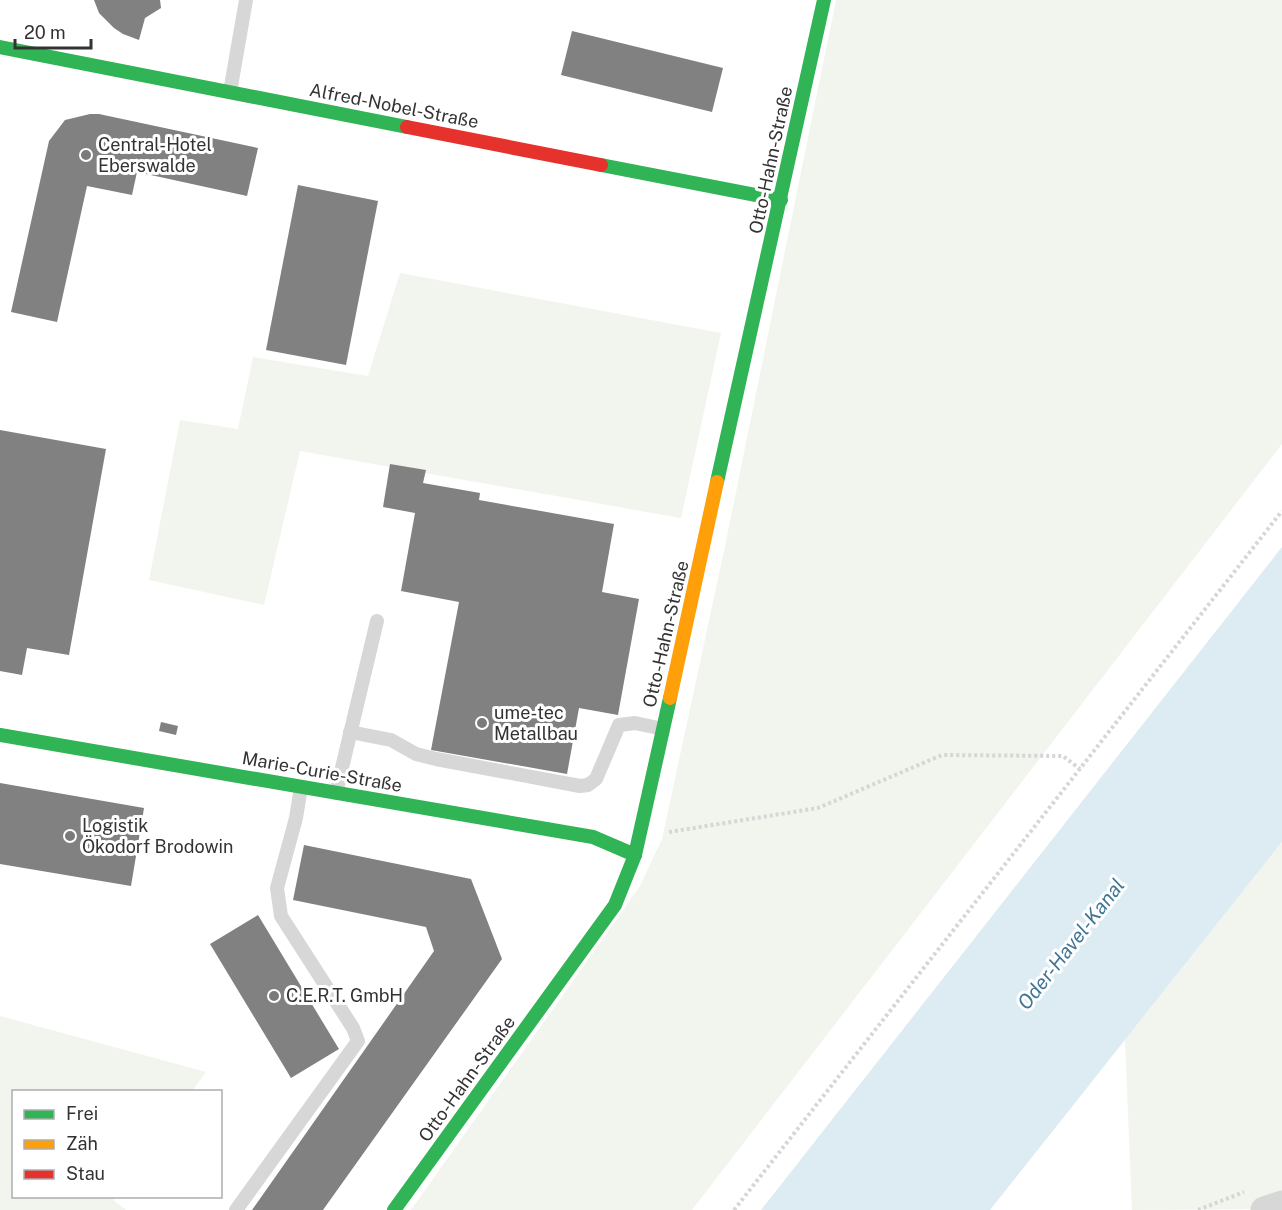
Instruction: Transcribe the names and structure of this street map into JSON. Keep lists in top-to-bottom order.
{
  "streets": {
    "street": ["Alfred-Nobel-Straße", "Otto-Hahn-Straße", "Marie-Curie-Straße"]
  },
  "crossings": [
    ["Alfred-Nobel-Straße", "Otto-Hahn-Straße"],
    ["Otto-Hahn-Straße", "Marie-Curie-Straße"]
  ],
  "water": ["Oder-Havel-Kanal"],
  "places": [
    "Central-Hotel Eberswalde",
    "ume-tec Metallbau",
    "Logistik Ökodorf Brodowin",
    "C.E.R.T. GmbH"
  ],
  "legend": ["Frei", "Zäh", "Stau"],
  "scale_bar": "20 m"
}
